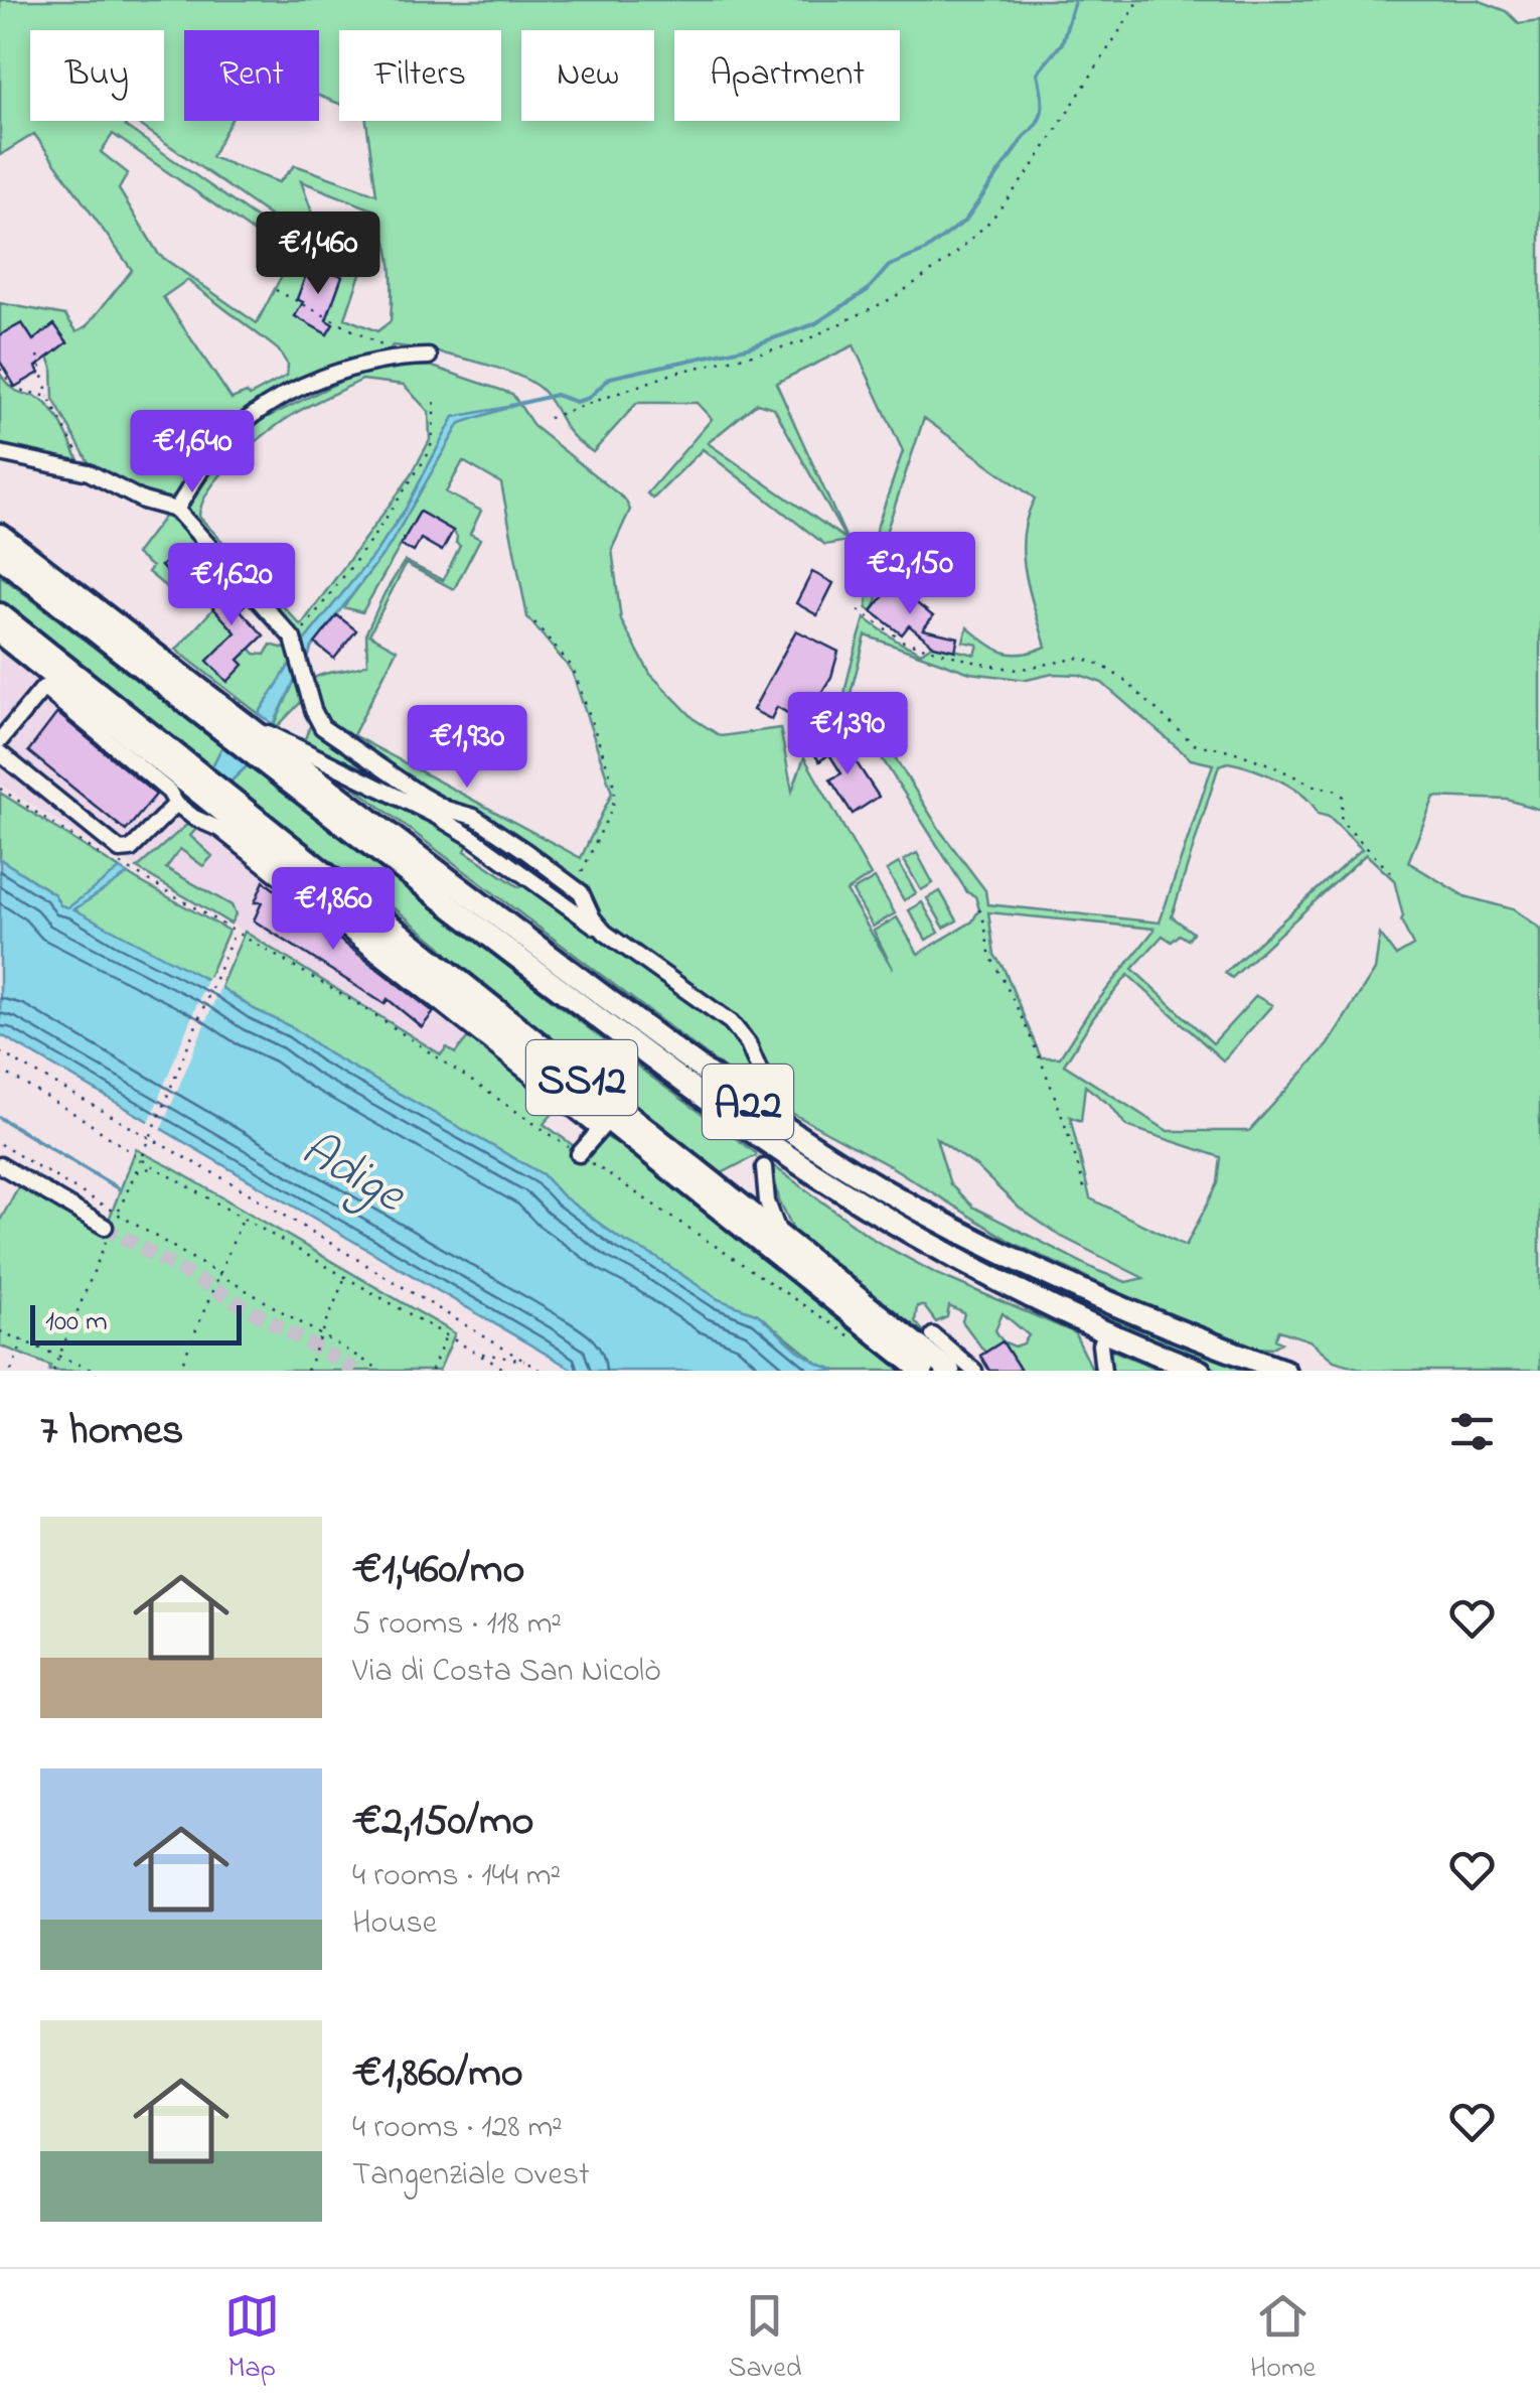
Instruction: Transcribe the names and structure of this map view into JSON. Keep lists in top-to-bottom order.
{
  "streets": {
    "highway": ["SS12", "A22"]
  },
  "water": ["Adige"],
  "scale_bar": "100 m",
  "page": {
    "chip": [
      "Buy",
      "Rent",
      "Filters",
      "New",
      "Apartment"
    ],
    "price": [
      "€1,460",
      "€1,640",
      "€2,150",
      "€1,620",
      "€1,390",
      "€1,930",
      "€1,860"
    ],
    "scale": "100 m",
    "heading": "7 homes",
    "list": [
      {
        "name": "€1,460/mo",
        "note": "5 rooms · 118 m² · Via di Costa San Nicolò"
      },
      {
        "name": "€2,150/mo",
        "note": "4 rooms · 144 m² · House"
      },
      {
        "name": "€1,860/mo",
        "note": "4 rooms · 128 m² · Tangenziale Ovest"
      }
    ],
    "tabs": ["Map", "Saved", "Home"]
  }
}
